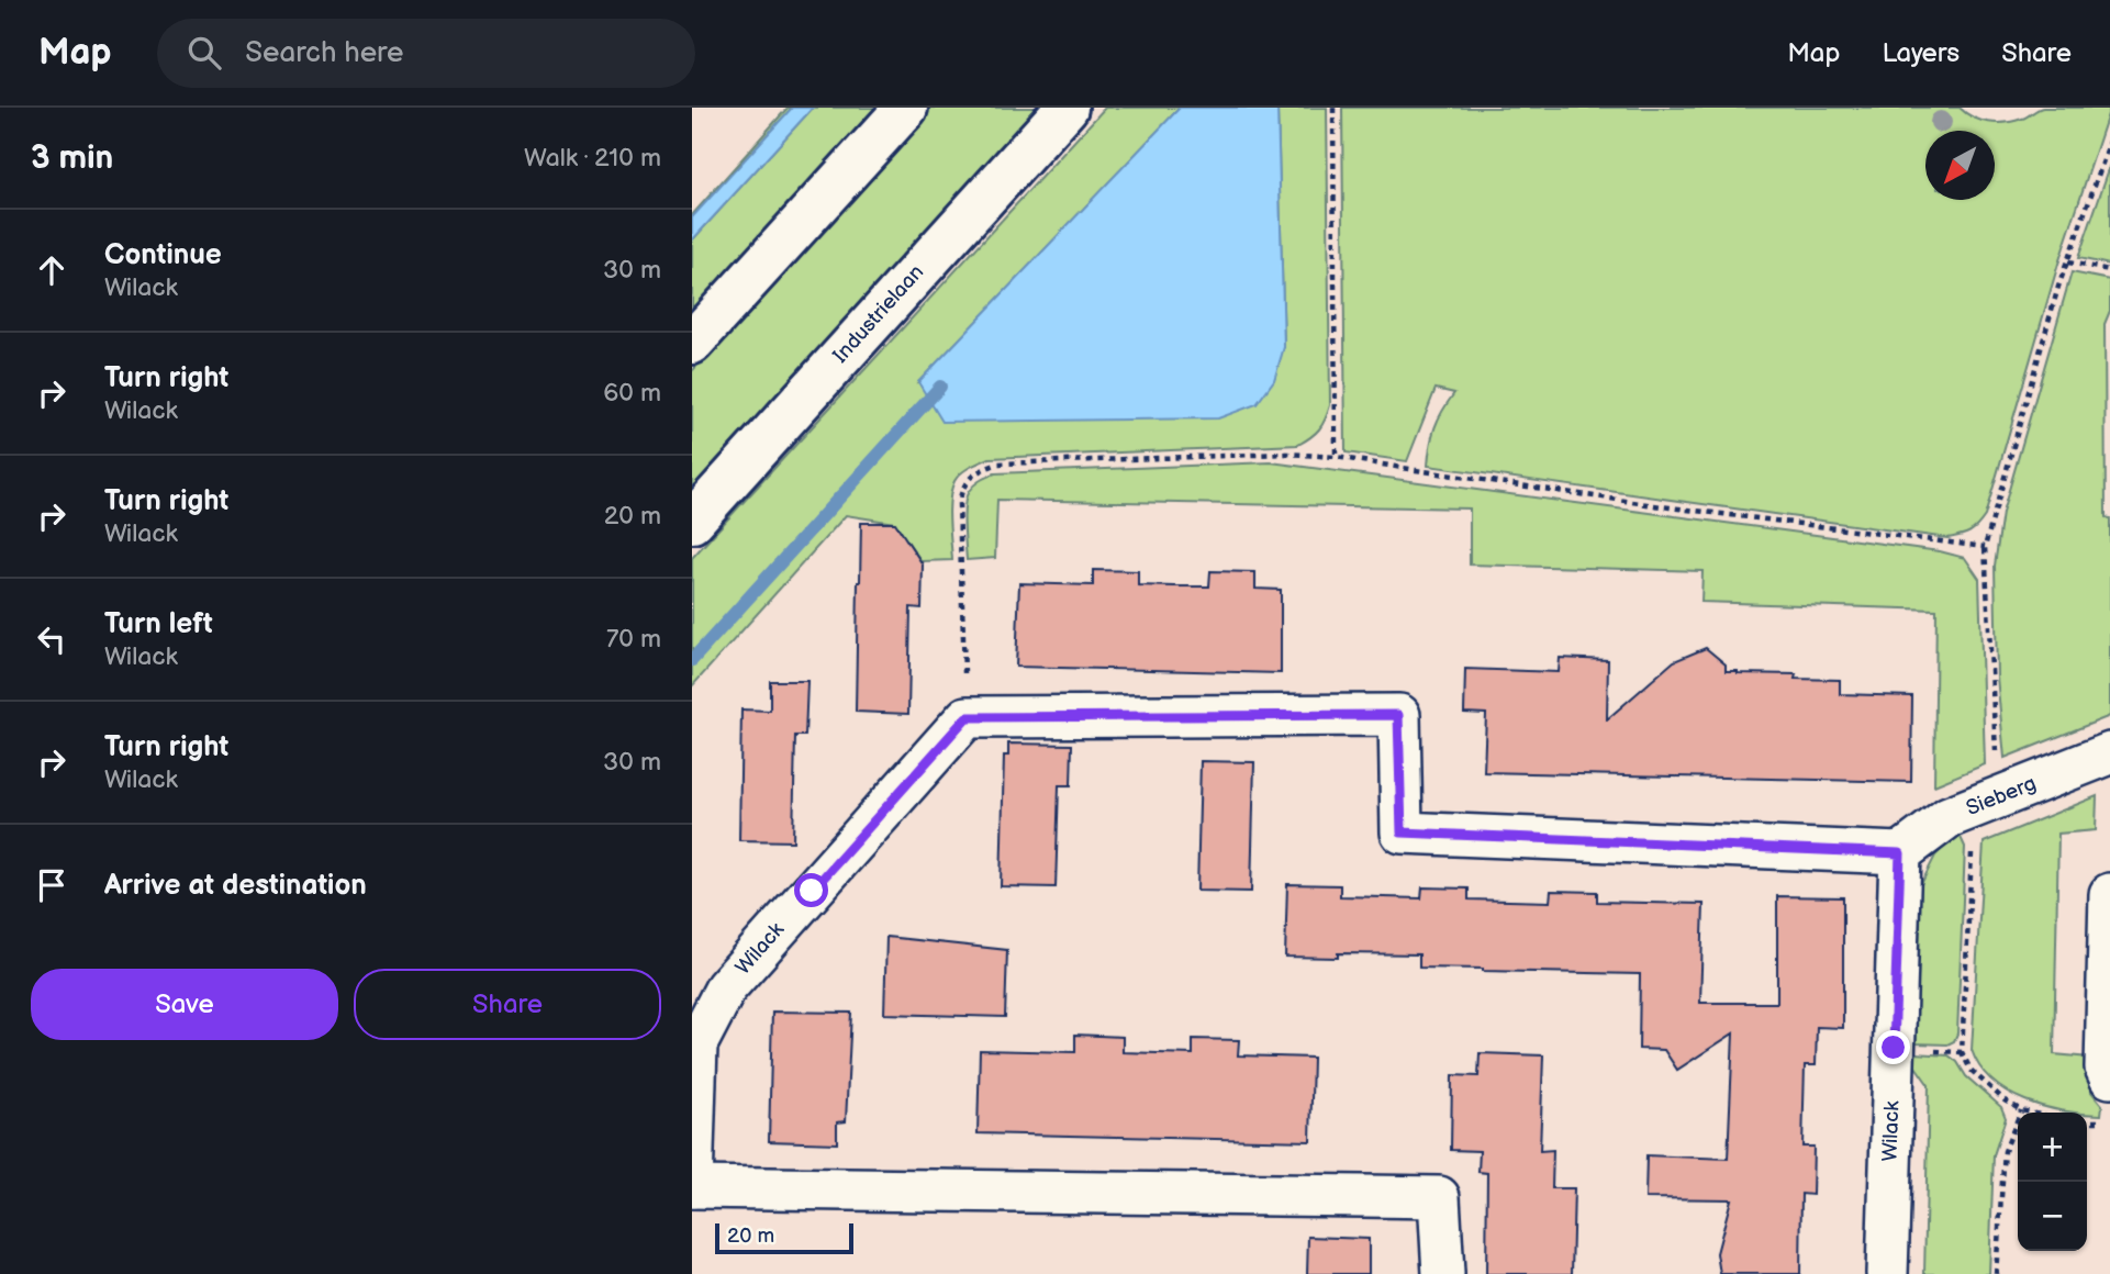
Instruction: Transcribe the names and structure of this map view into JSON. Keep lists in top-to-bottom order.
{
  "streets": {
    "main road": ["Industrielaan"],
    "street": ["Sieberg", "Wilack"]
  },
  "crossings": [
    ["Sieberg", "Wilack"]
  ],
  "scale_bar": "20 m",
  "north": "bottom left",
  "page": {
    "header": "Map",
    "search": "Search here",
    "nav": ["Map", "Layers", "Share"],
    "heading": ["3 min", "Walk · 210 m"],
    "list": [
      ["Continue", "Wilack", "30 m"],
      ["Turn right", "Wilack", "60 m"],
      ["Turn right", "Wilack", "20 m"],
      ["Turn left", "Wilack", "70 m"],
      ["Turn right", "Wilack", "30 m"],
      "Arrive at destination"
    ],
    "buttons": ["Save", "Share"],
    "map_buttons": ["+", "−"],
    "scale": "20 m"
  }
}
